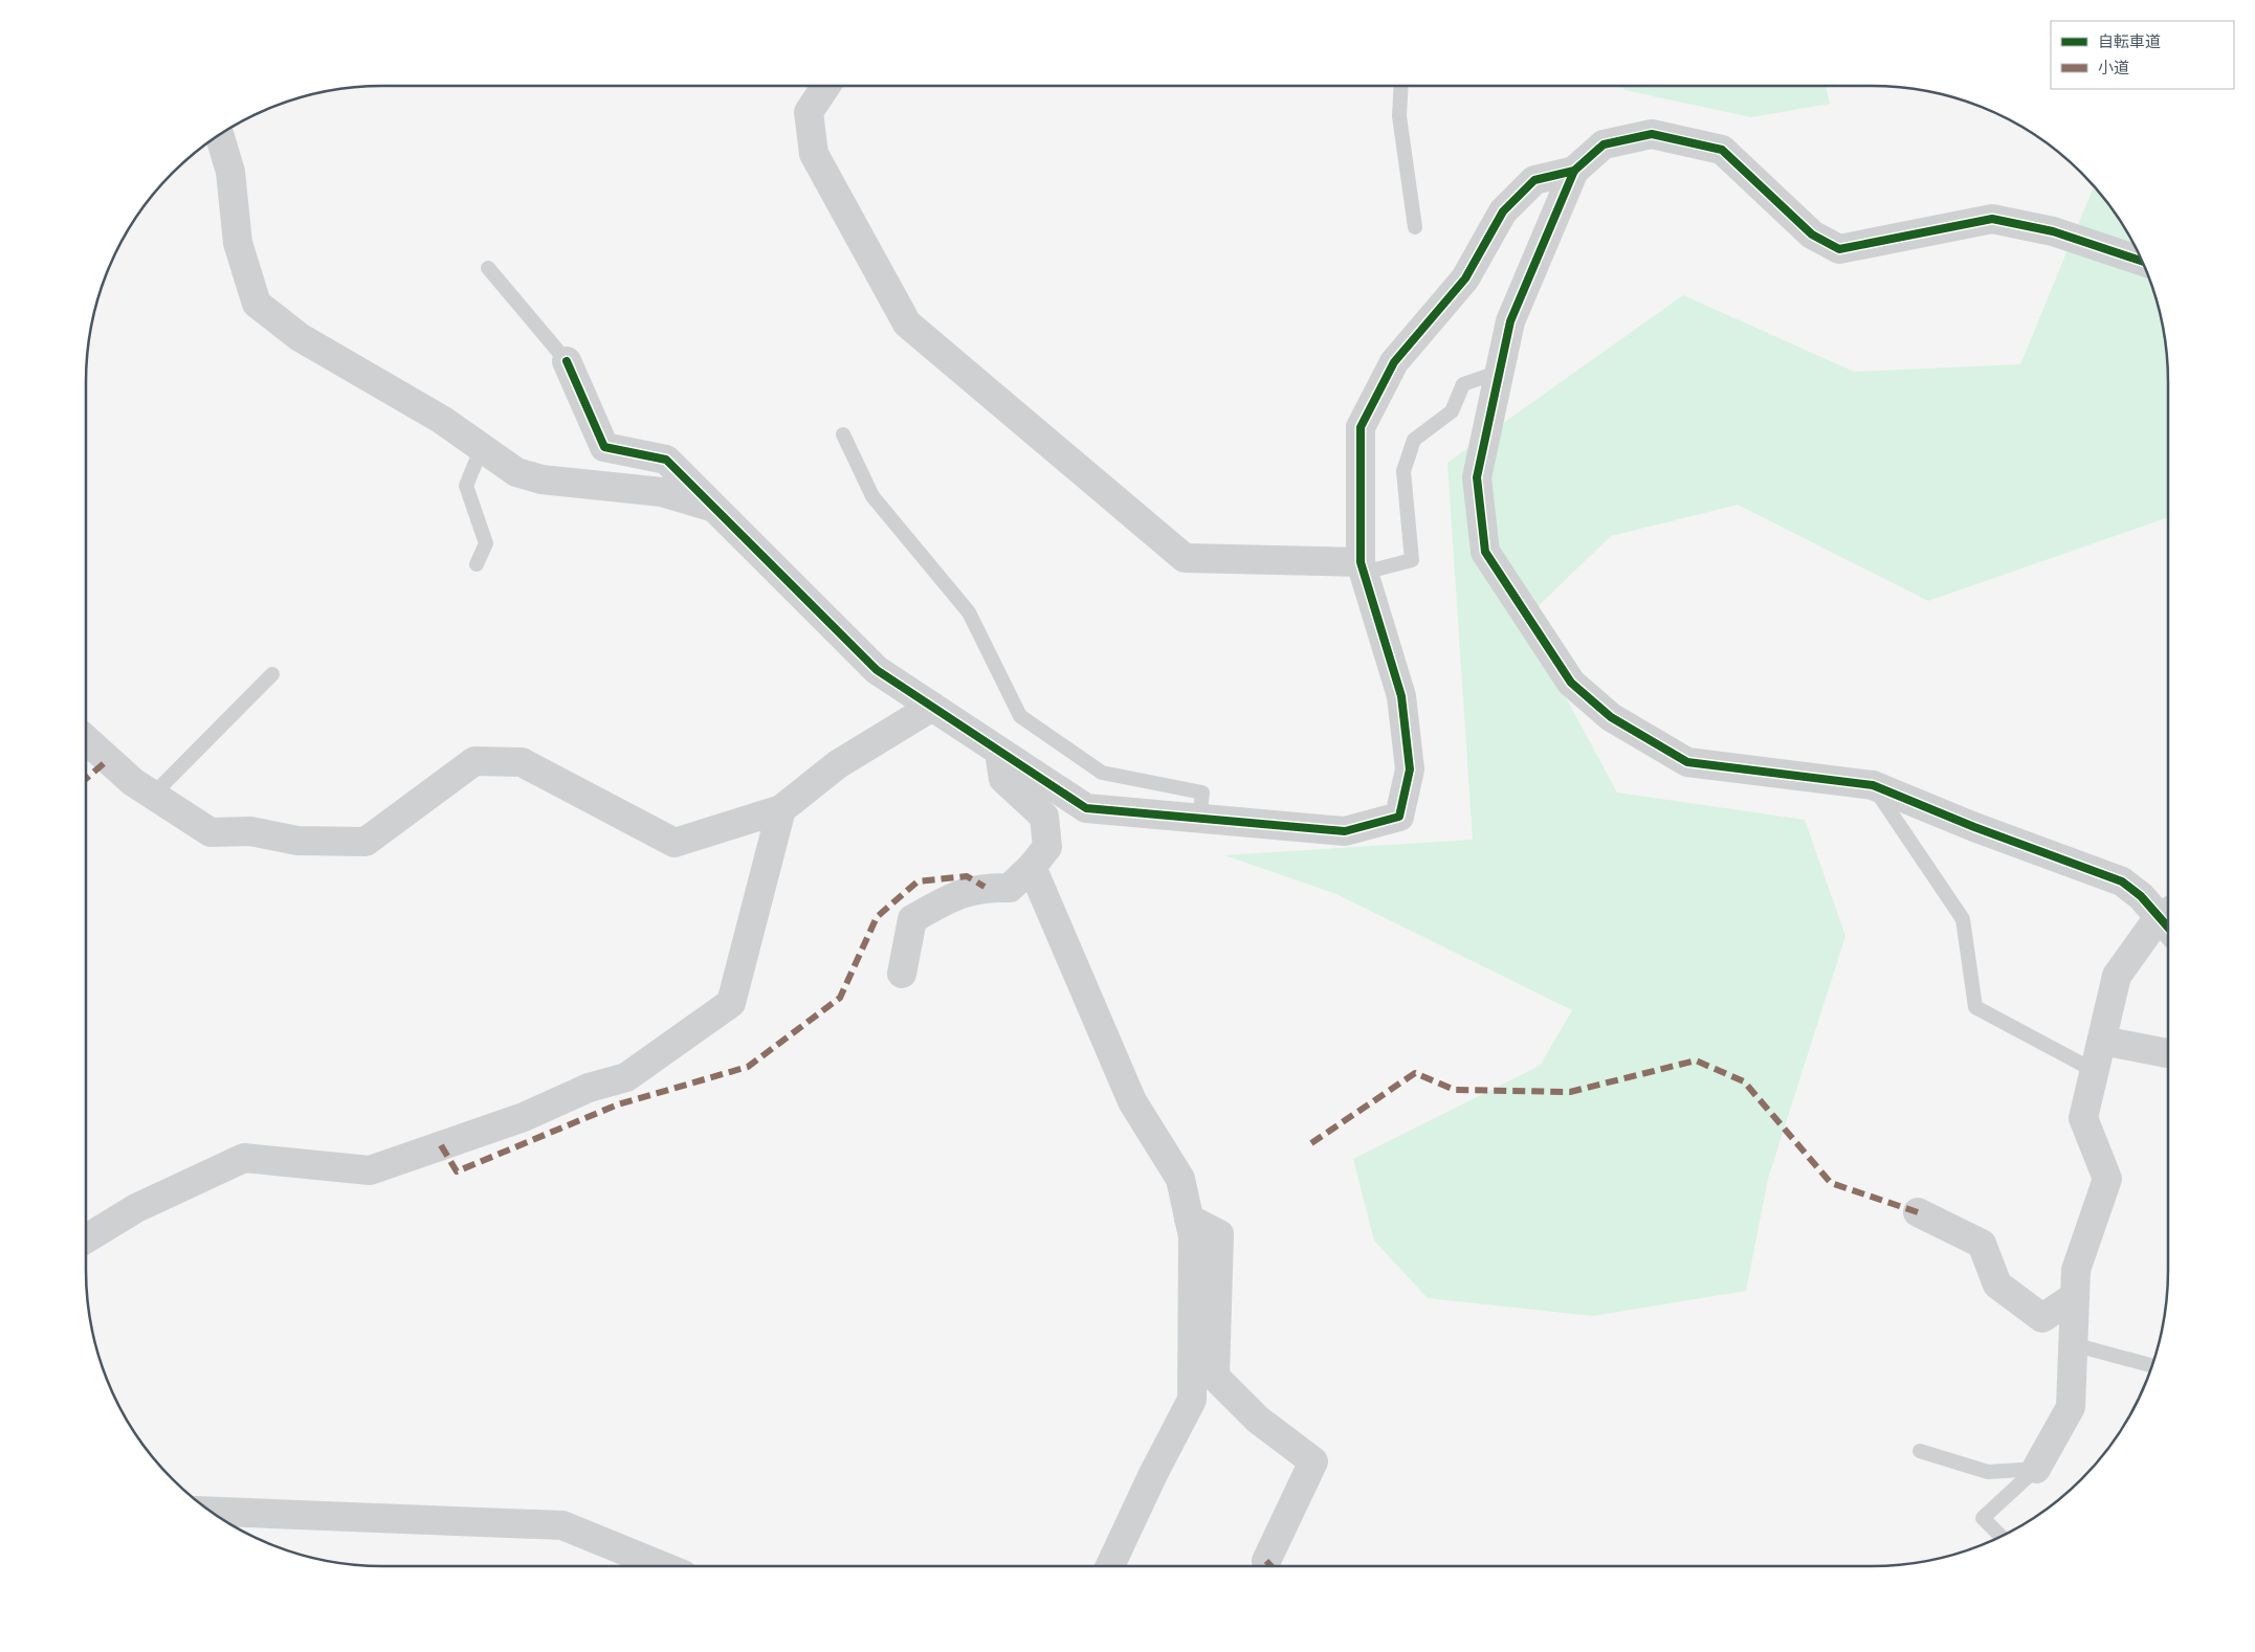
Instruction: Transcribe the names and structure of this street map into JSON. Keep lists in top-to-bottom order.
{
  "legend": ["自転車道", "小道"]
}
